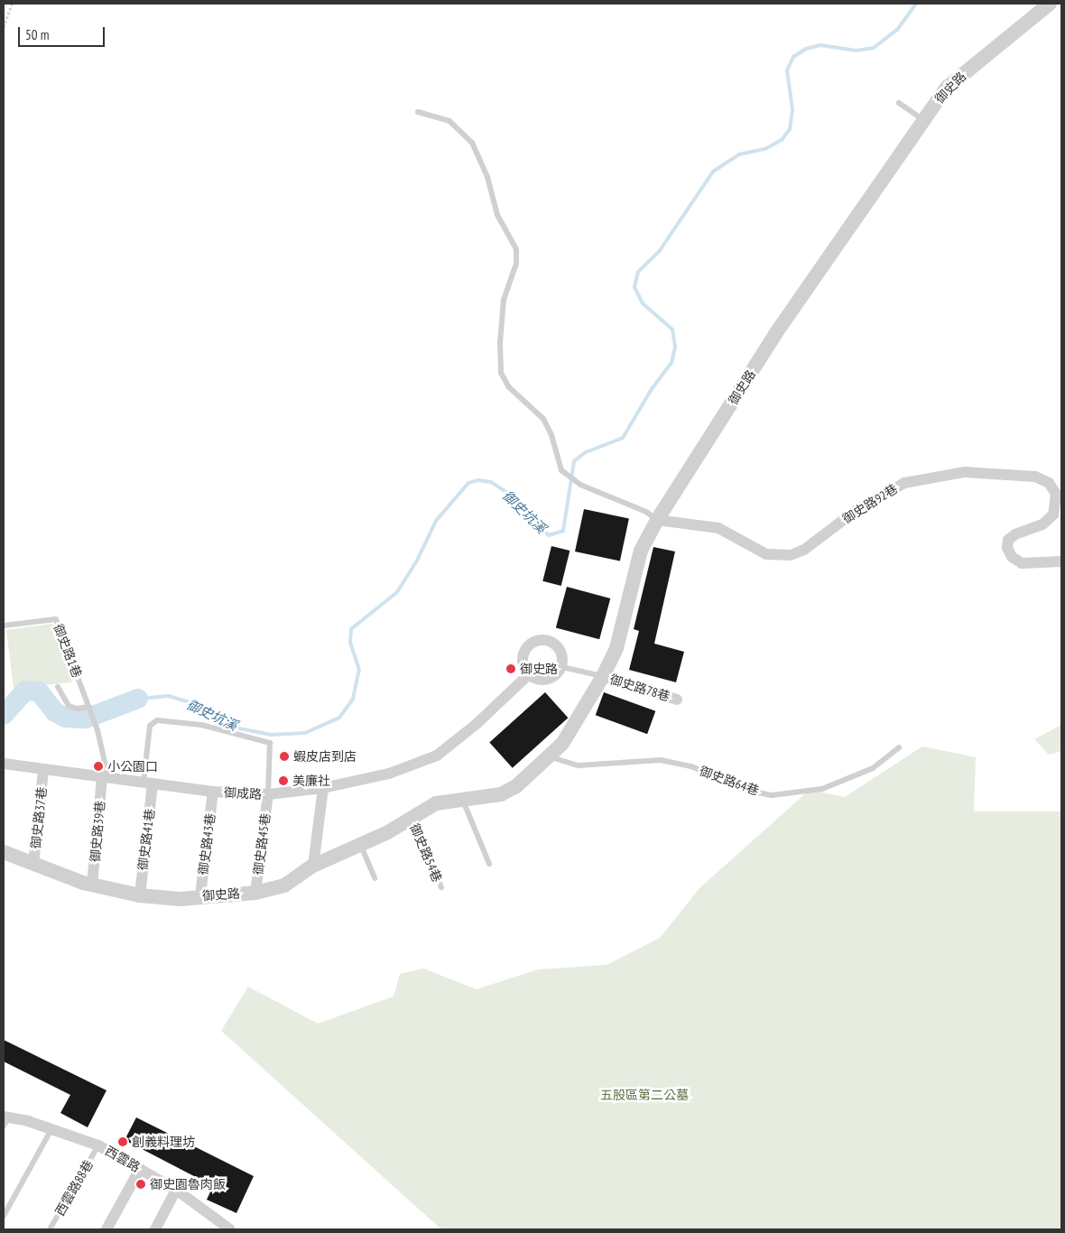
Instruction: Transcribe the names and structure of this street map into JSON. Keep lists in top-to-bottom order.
{
  "streets": {
    "street": [
      "御史路",
      "御史路92巷",
      "御史路78巷",
      "御成路",
      "御史路37巷",
      "御史路39巷",
      "御史路41巷",
      "御史路43巷",
      "御史路45巷",
      "西雲路"
    ],
    "lane": [
      "御史路1巷",
      "御史路64巷",
      "御史路54巷",
      "西雲路88巷"
    ]
  },
  "crossings": [
    ["御史路", "御史路92巷"],
    ["御史路", "御史路78巷"],
    ["御史路", "御史路64巷"],
    ["御史路", "御史路37巷"],
    ["御史路", "御史路39巷"],
    ["御史路", "御史路41巷"],
    ["御史路", "御史路43巷"],
    ["御史路", "御史路45巷"],
    ["御史路", "御史路54巷"],
    ["御成路", "御史路37巷"],
    ["御成路", "御史路39巷"],
    ["御成路", "御史路41巷"],
    ["御成路", "御史路43巷"],
    ["御成路", "御史路45巷"],
    ["西雲路", "西雲路88巷"]
  ],
  "water": ["御史坑溪"],
  "parks": ["五股區第二公墓"],
  "places": [
    "御史路",
    "蝦皮店到店",
    "小公園口",
    "美廉社",
    "創義料理坊",
    "御史園魯肉飯"
  ],
  "scale_bar": "50 m"
}
